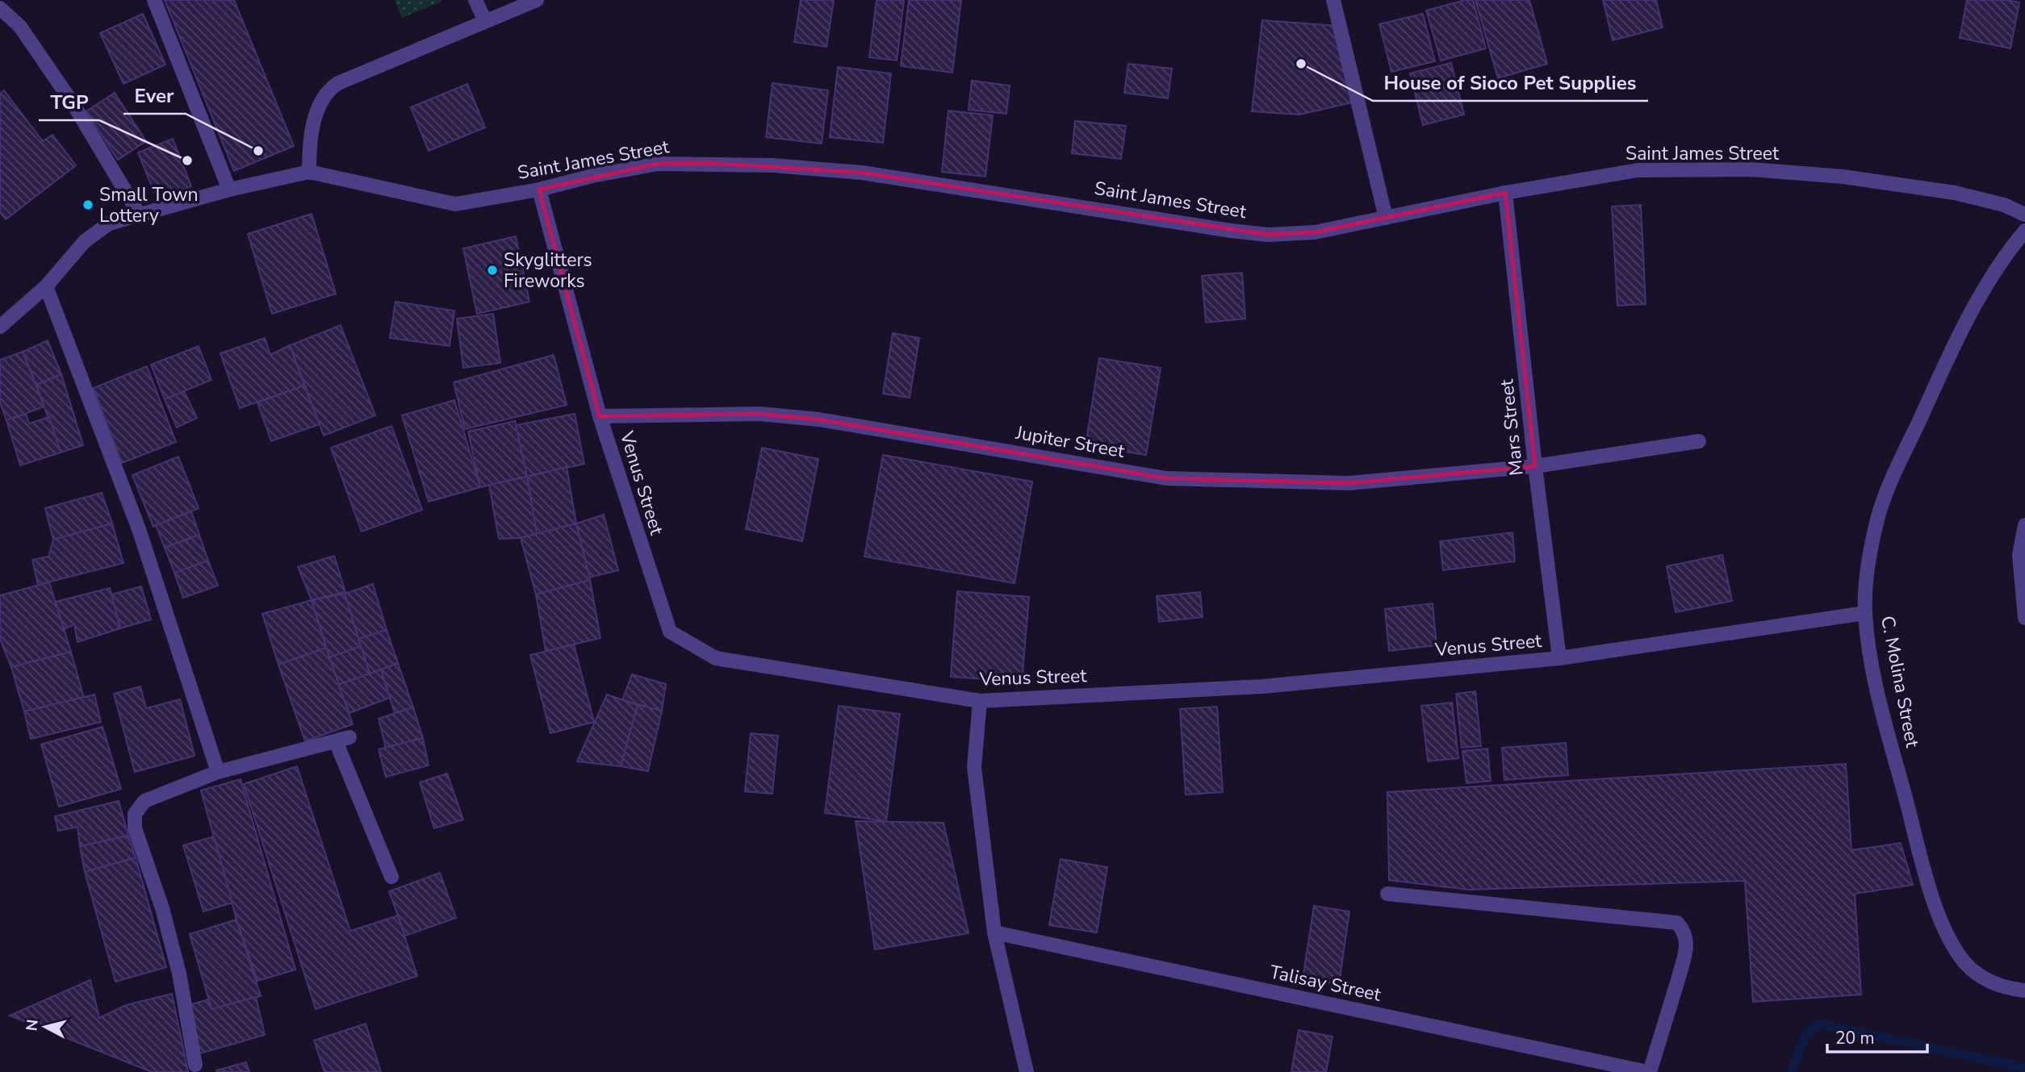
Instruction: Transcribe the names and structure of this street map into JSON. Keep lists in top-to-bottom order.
{
  "streets": {
    "street": [
      "Saint James Street",
      "Mars Street",
      "Jupiter Street",
      "Venus Street",
      "C. Molina Street",
      "Talisay Street"
    ]
  },
  "crossings": [
    ["Saint James Street", "Mars Street"],
    ["Saint James Street", "Venus Street"],
    ["Mars Street", "Jupiter Street"],
    ["Mars Street", "Venus Street"],
    ["Jupiter Street", "Venus Street"],
    ["Venus Street", "C. Molina Street"]
  ],
  "places": [
    "House of Sioco Pet Supplies",
    "Ever",
    "TGP",
    "Small Town Lottery",
    "Skyglitters Fireworks"
  ],
  "scale_bar": "20 m",
  "north": "left"
}
